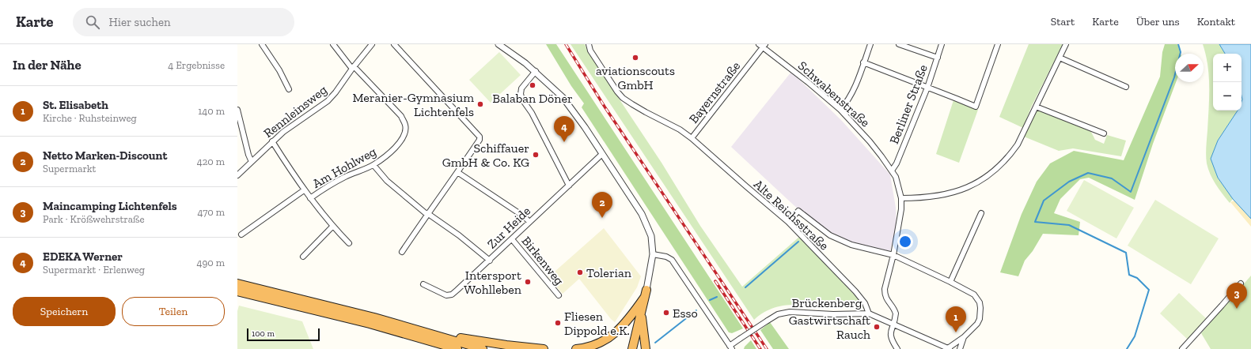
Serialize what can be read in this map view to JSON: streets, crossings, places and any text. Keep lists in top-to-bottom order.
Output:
{
  "streets": {
    "street": [
      "Bayernstraße",
      "Schwabenstraße",
      "Berliner Straße",
      "Rennleinsweg",
      "Am Hohlweg",
      "Alte Reichsstraße",
      "Zur Heide",
      "Birkenweg",
      "Brückenberg"
    ]
  },
  "crossings": [
    ["Bayernstraße", "Schwabenstraße"],
    ["Bayernstraße", "Alte Reichsstraße"],
    ["Schwabenstraße", "Berliner Straße"],
    ["Schwabenstraße", "Brückenberg"],
    ["Rennleinsweg", "Am Hohlweg"],
    ["Alte Reichsstraße", "Brückenberg"],
    ["Zur Heide", "Birkenweg"]
  ],
  "places": [
    "aviationscouts GmbH",
    "Balaban Döner",
    "Meranier-Gymnasium Lichtenfels",
    "Schiffauer GmbH & Co. KG",
    "Tolerian",
    "Intersport Wohlleben",
    "Esso",
    "Fliesen Dippold e.K.",
    "Gastwirtschaft Rauch"
  ],
  "scale_bar": "100 m",
  "north": "right",
  "page": {
    "header": "Karte",
    "search": "Hier suchen",
    "nav": [
      "Start",
      "Karte",
      "Über uns",
      "Kontakt"
    ],
    "heading": ["In der Nähe", "4 Ergebnisse"],
    "map_buttons": ["+", "−"],
    "list": [
      {
        "mark": "1",
        "name": "St. Elisabeth",
        "note": "Kirche · Ruhsteinweg",
        "value": "140 m"
      },
      {
        "mark": "2",
        "name": "Netto Marken-Discount",
        "note": "Supermarkt",
        "value": "420 m"
      },
      {
        "mark": "3",
        "name": "Maincamping Lichtenfels",
        "note": "Park · Krößwehrstraße",
        "value": "470 m"
      },
      {
        "mark": "4",
        "name": "EDEKA Werner",
        "note": "Supermarkt · Erlenweg",
        "value": "490 m"
      }
    ],
    "pins": [
      "4",
      "2",
      "3",
      "1"
    ],
    "buttons": ["Speichern", "Teilen"],
    "scale": "100 m"
  }
}
